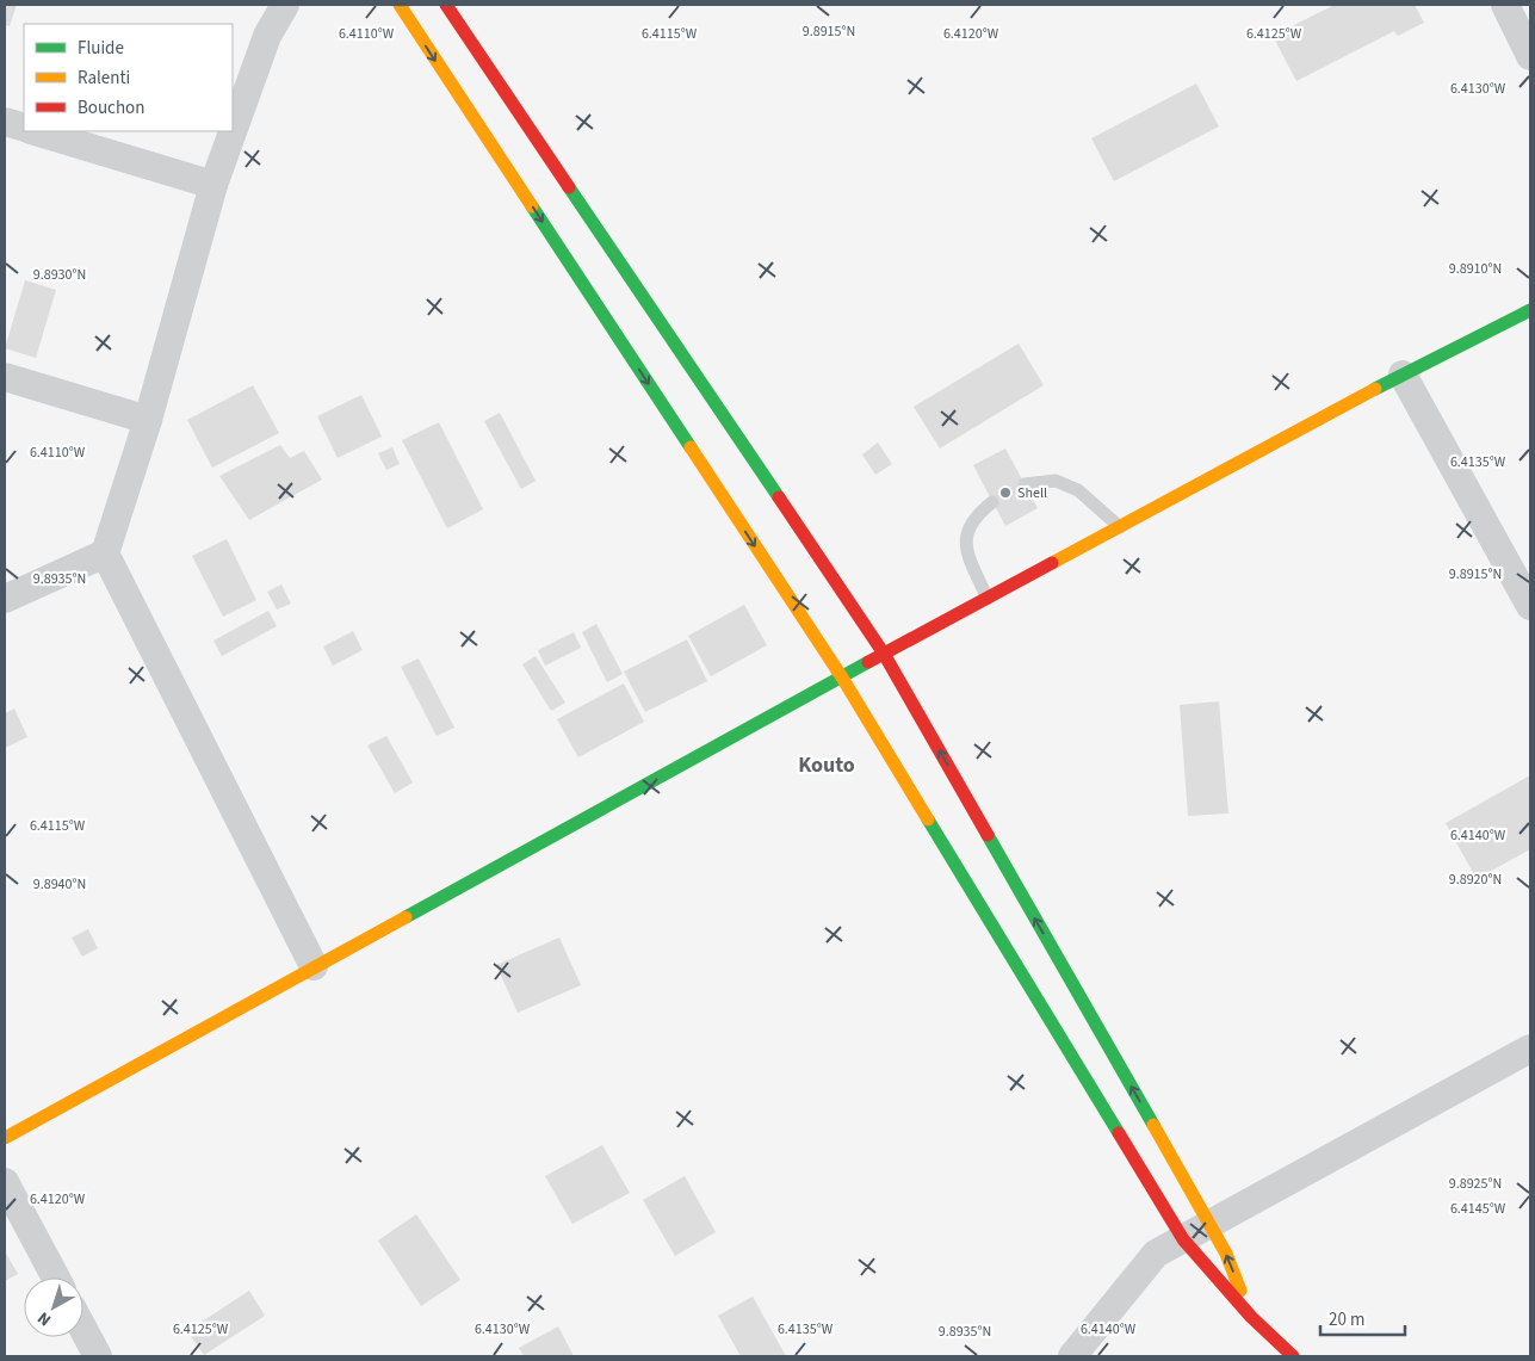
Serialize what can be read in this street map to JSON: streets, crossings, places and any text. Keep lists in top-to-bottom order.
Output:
{
  "districts": ["Kouto"],
  "places": ["Shell"],
  "legend": ["Fluide", "Ralenti", "Bouchon"],
  "scale_bar": "20 m",
  "north": "bottom left",
  "coordinates": [
    "9.8915°N",
    "6.4110°W",
    "6.4115°W",
    "6.4120°W",
    "6.4125°W",
    "6.4130°W",
    "9.8910°N",
    "9.8930°N",
    "6.4135°W",
    "9.8935°N",
    "6.4140°W",
    "9.8920°N",
    "9.8940°N",
    "9.8925°N",
    "6.4145°W"
  ]
}
